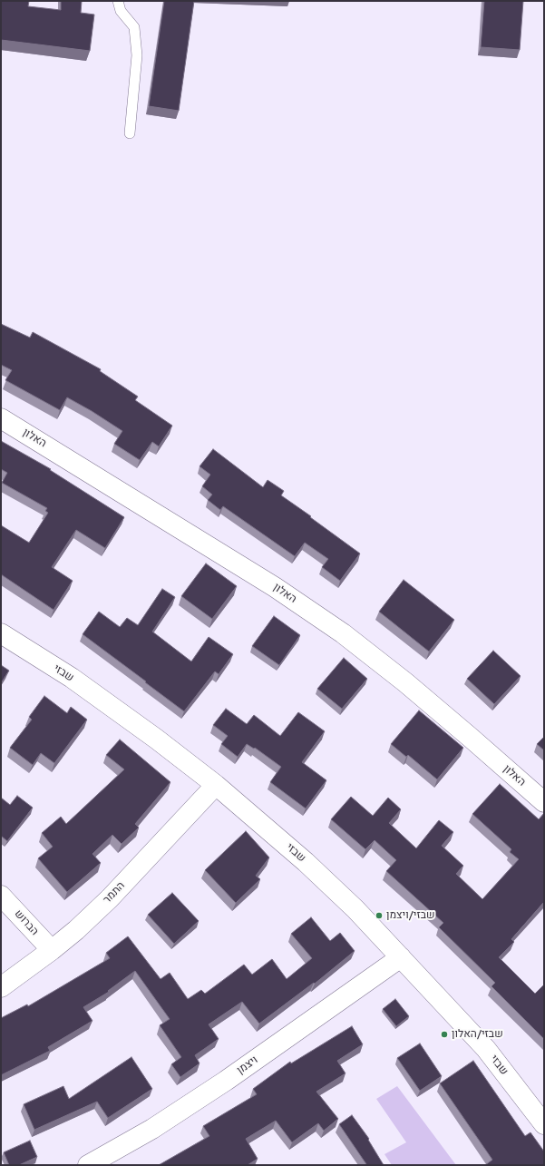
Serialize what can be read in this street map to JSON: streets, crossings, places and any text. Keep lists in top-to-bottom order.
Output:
{
  "streets": {
    "street": [
      "האלון",
      "שבזי",
      "התמר",
      "הברוש",
      "ויצמן"
    ]
  },
  "crossings": [
    ["שבזי", "התמר"],
    ["שבזי", "ויצמן"],
    ["התמר", "הברוש"]
  ],
  "places": ["שבזי/ויצמן", "שבזי/האלון"]
}
